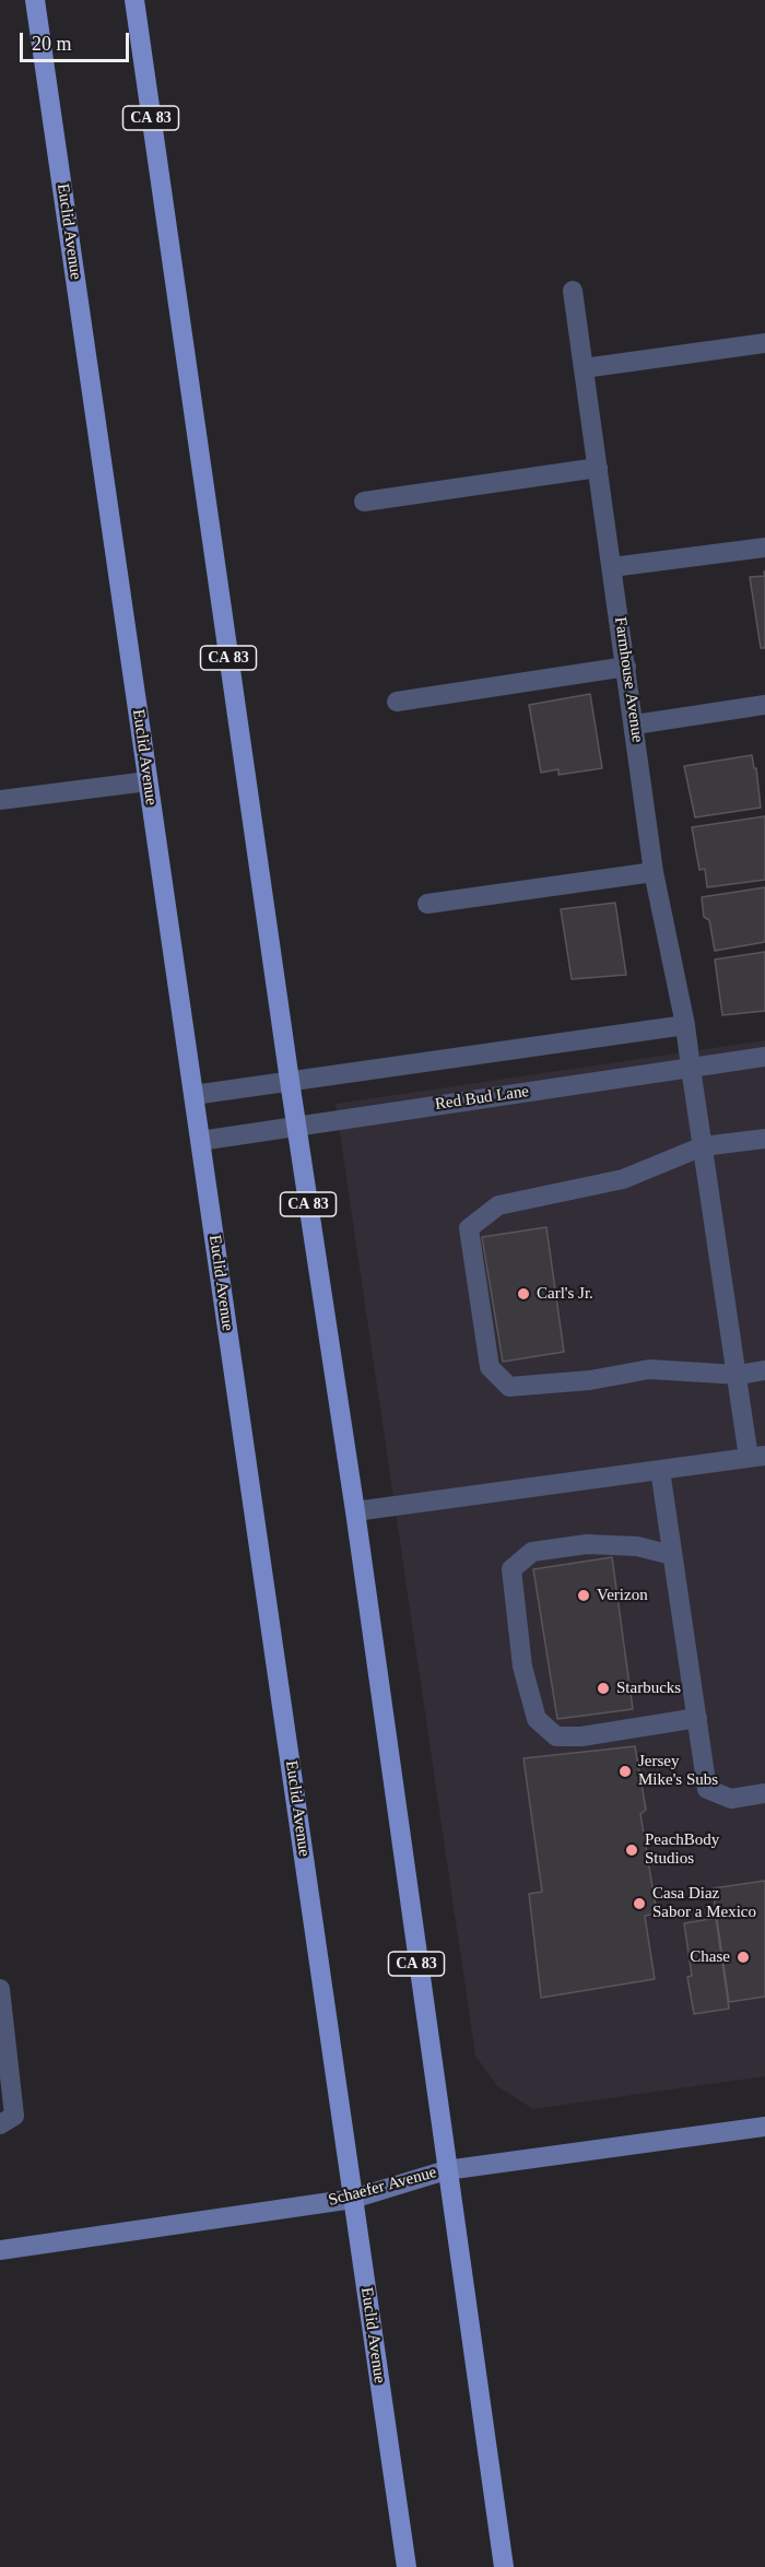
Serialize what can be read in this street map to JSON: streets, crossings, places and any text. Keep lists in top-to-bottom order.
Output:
{
  "streets": {
    "main road": ["CA 83", "Euclid Avenue"],
    "street": ["Farmhouse Avenue", "Red Bud Lane", "Schaefer Avenue"]
  },
  "crossings": [
    ["CA 83", "Red Bud Lane"],
    ["CA 83", "Schaefer Avenue"],
    ["Euclid Avenue", "Red Bud Lane"],
    ["Euclid Avenue", "Schaefer Avenue"],
    ["Farmhouse Avenue", "Red Bud Lane"]
  ],
  "places": [
    "Carl's Jr.",
    "Verizon",
    "Starbucks",
    "Jersey Mike's Subs",
    "PeachBody Studios",
    "Casa Diaz Sabor a Mexico",
    "Chase"
  ],
  "scale_bar": "20 m"
}
